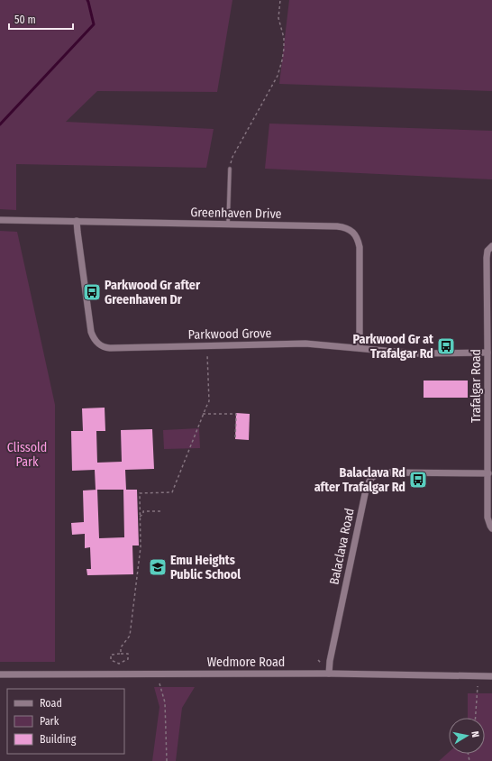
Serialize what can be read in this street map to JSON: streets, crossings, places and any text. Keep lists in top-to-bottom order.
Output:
{
  "streets": {
    "street": [
      "Greenhaven Drive",
      "Parkwood Grove",
      "Trafalgar Road",
      "Balaclava Road",
      "Wedmore Road"
    ]
  },
  "crossings": [
    ["Greenhaven Drive", "Parkwood Grove"],
    ["Parkwood Grove", "Trafalgar Road"],
    ["Trafalgar Road", "Balaclava Road"],
    ["Balaclava Road", "Wedmore Road"]
  ],
  "parks": ["Clissold Park"],
  "places": {
    "bus stop": ["Parkwood Gr after Greenhaven Dr", "Parkwood Gr at Trafalgar Rd", "Balaclava Rd after Trafalgar Rd"],
    "school or university": ["Emu Heights Public School"]
  },
  "legend": ["Road", "Park", "Building"],
  "scale_bar": "50 m",
  "north": "right"
}
